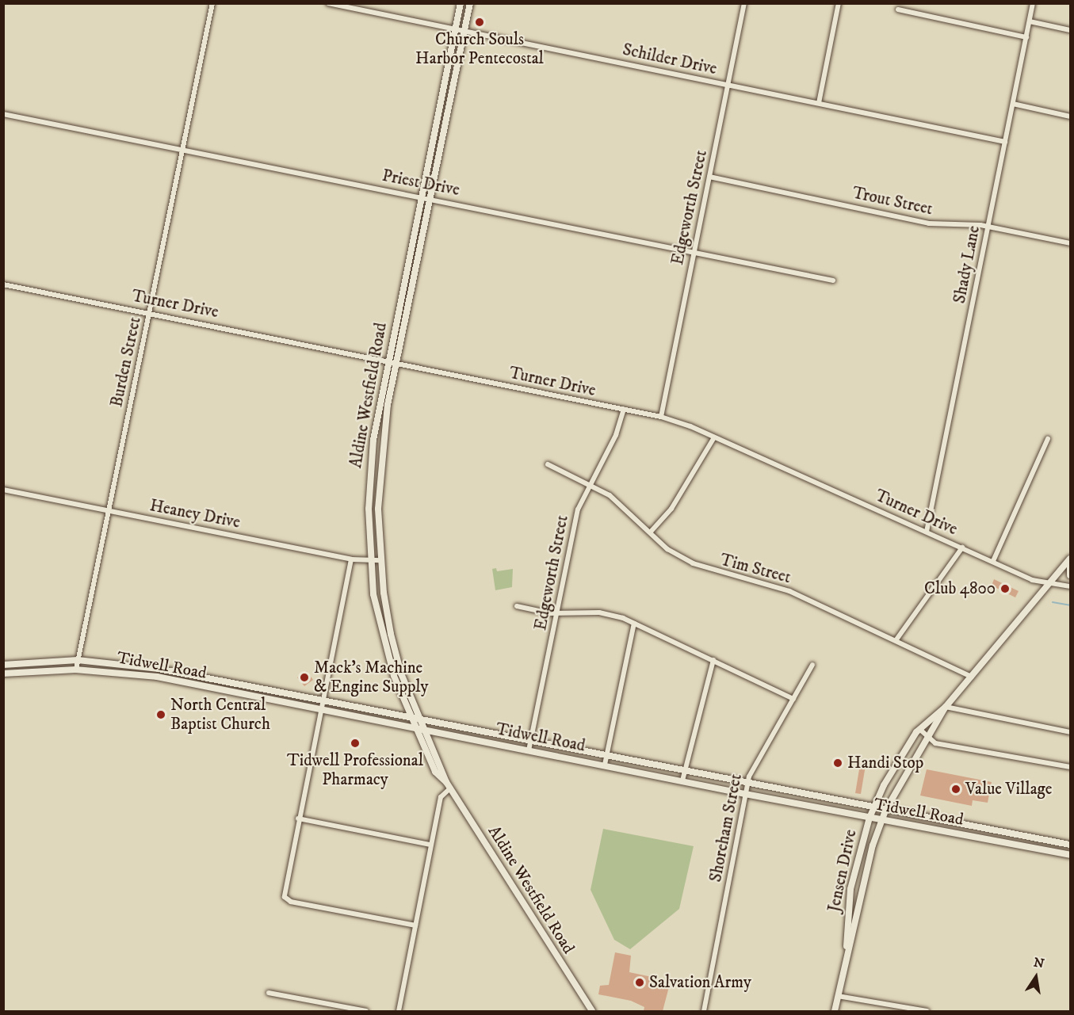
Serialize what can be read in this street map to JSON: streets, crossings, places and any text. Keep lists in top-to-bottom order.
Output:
{
  "streets": {
    "main road": ["Aldine Westfield Road", "Tidwell Road", "Jensen Drive"],
    "street": [
      "Schilder Drive",
      "Priest Drive",
      "Trout Street",
      "Edgeworth Street",
      "Shady Lane",
      "Turner Drive",
      "Burden Street",
      "Heaney Drive",
      "Tim Street",
      "Shoreham Street"
    ]
  },
  "crossings": [
    ["Schilder Drive", "Edgeworth Street"],
    ["Schilder Drive", "Shady Lane"],
    ["Schilder Drive", "Aldine Westfield Road"],
    ["Priest Drive", "Edgeworth Street"],
    ["Priest Drive", "Burden Street"],
    ["Priest Drive", "Aldine Westfield Road"],
    ["Trout Street", "Edgeworth Street"],
    ["Trout Street", "Shady Lane"],
    ["Edgeworth Street", "Turner Drive"],
    ["Edgeworth Street", "Tim Street"],
    ["Edgeworth Street", "Tidwell Road"],
    ["Shady Lane", "Turner Drive"],
    ["Turner Drive", "Burden Street"],
    ["Turner Drive", "Aldine Westfield Road"],
    ["Turner Drive", "Jensen Drive"],
    ["Burden Street", "Heaney Drive"],
    ["Burden Street", "Tidwell Road"],
    ["Aldine Westfield Road", "Heaney Drive"],
    ["Aldine Westfield Road", "Tidwell Road"],
    ["Tim Street", "Jensen Drive"],
    ["Tidwell Road", "Shoreham Street"],
    ["Tidwell Road", "Jensen Drive"]
  ],
  "places": [
    "Church Souls Harbor Pentecostal",
    "Club 4800",
    "Mack's Machine & Engine Supply",
    "North Central Baptist Church",
    "Tidwell Professional Pharmacy",
    "Handi Stop",
    "Value Village",
    "Salvation Army"
  ],
  "north": "top"
}
